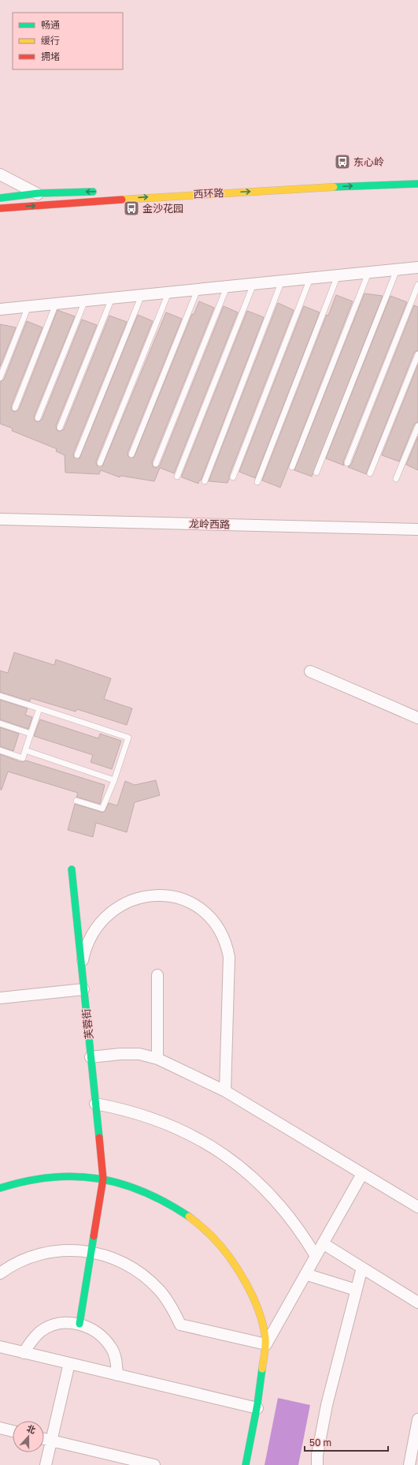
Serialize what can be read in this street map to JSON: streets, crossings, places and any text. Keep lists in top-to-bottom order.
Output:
{
  "streets": {
    "street": ["西环路", "龙岭西路", "芙蓉街"]
  },
  "one_way": ["西环路"],
  "places": {
    "bus stop": ["东心岭", "金沙花园"]
  },
  "legend": ["畅通", "缓行", "拥堵"],
  "scale_bar": "50 m",
  "north": "top"
}
